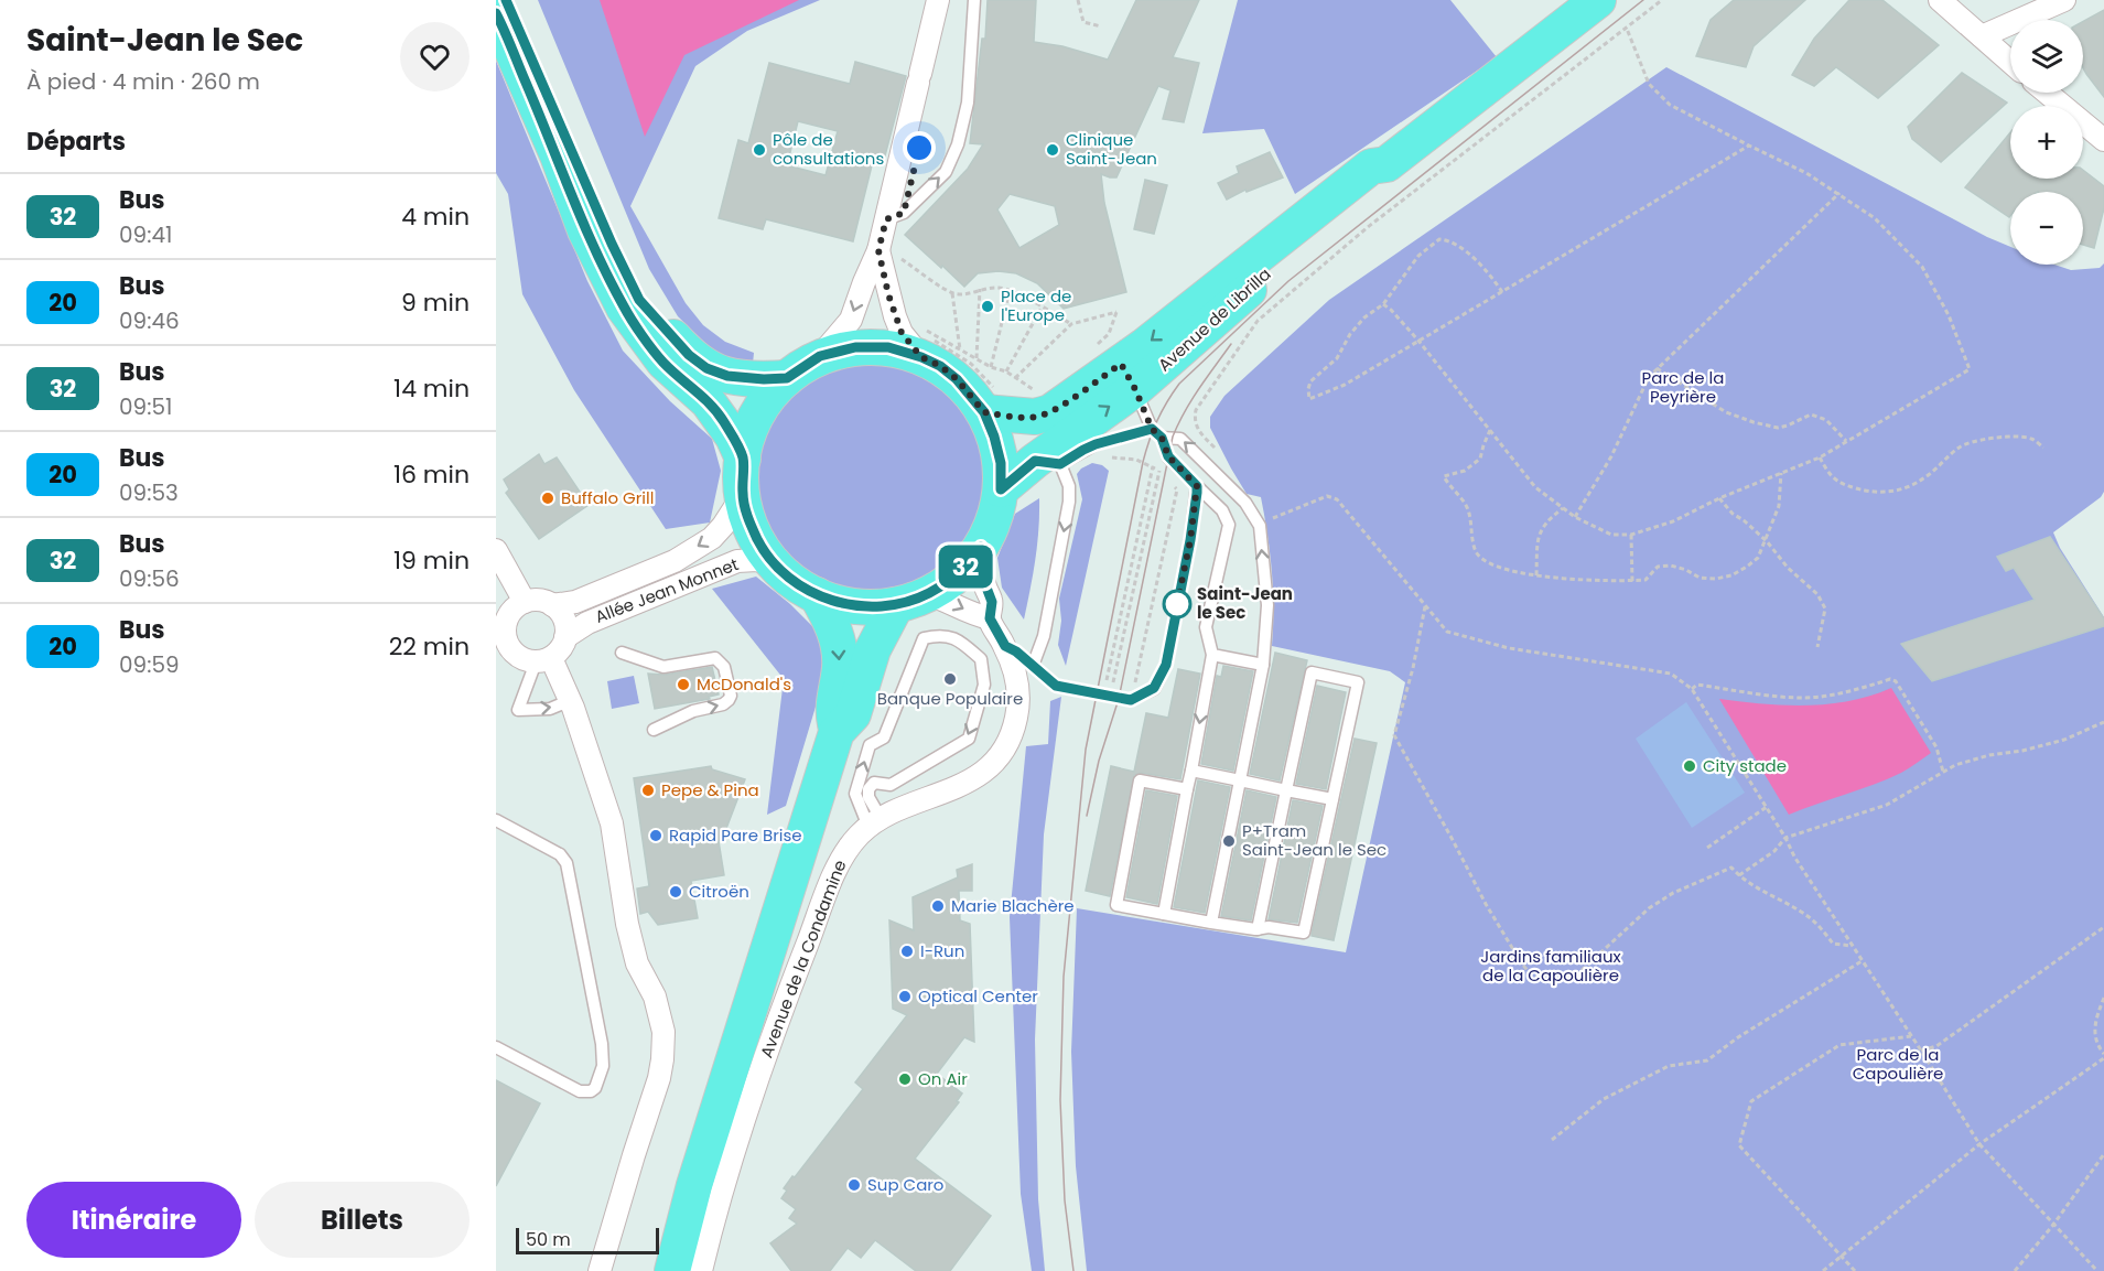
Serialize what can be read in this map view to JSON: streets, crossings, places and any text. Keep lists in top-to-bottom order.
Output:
{
  "streets": {
    "main road": ["Avenue de Librilla"],
    "street": ["Allée Jean Monnet", "Avenue de la Condamine"]
  },
  "parks": ["Parc de la Peyrière", "Jardins familiaux de la Capoulière", "Parc de la Capoulière"],
  "places": [
    "Pôle de consultations",
    "Clinique Saint-Jean",
    "Place de l'Europe",
    "Buffalo Grill",
    "Saint-Jean le Sec",
    "Banque Populaire",
    "McDonald's",
    "City stade",
    "Pepe & Pina",
    "Rapid Pare Brise",
    "P+Tram Saint-Jean le Sec",
    "Citroën",
    "Marie Blachère",
    "I-Run",
    "Optical Center",
    "On Air",
    "Sup Caro"
  ],
  "lines": ["bus line 32"],
  "scale_bar": "50 m",
  "page": {
    "heading": [
      ["Saint-Jean le Sec", "À pied · 4 min · 260 m"],
      "Départs"
    ],
    "on_map": "32",
    "map_buttons": ["+", "−"],
    "list": [
      {
        "mark": "32",
        "name": "Bus",
        "note": "09:41",
        "value": "4 min"
      },
      {
        "mark": "20",
        "name": "Bus",
        "note": "09:46",
        "value": "9 min"
      },
      {
        "mark": "32",
        "name": "Bus",
        "note": "09:51",
        "value": "14 min"
      },
      {
        "mark": "20",
        "name": "Bus",
        "note": "09:53",
        "value": "16 min"
      },
      {
        "mark": "32",
        "name": "Bus",
        "note": "09:56",
        "value": "19 min"
      },
      {
        "mark": "20",
        "name": "Bus",
        "note": "09:59",
        "value": "22 min"
      }
    ],
    "buttons": ["Itinéraire", "Billets"],
    "scale": "50 m"
  }
}
